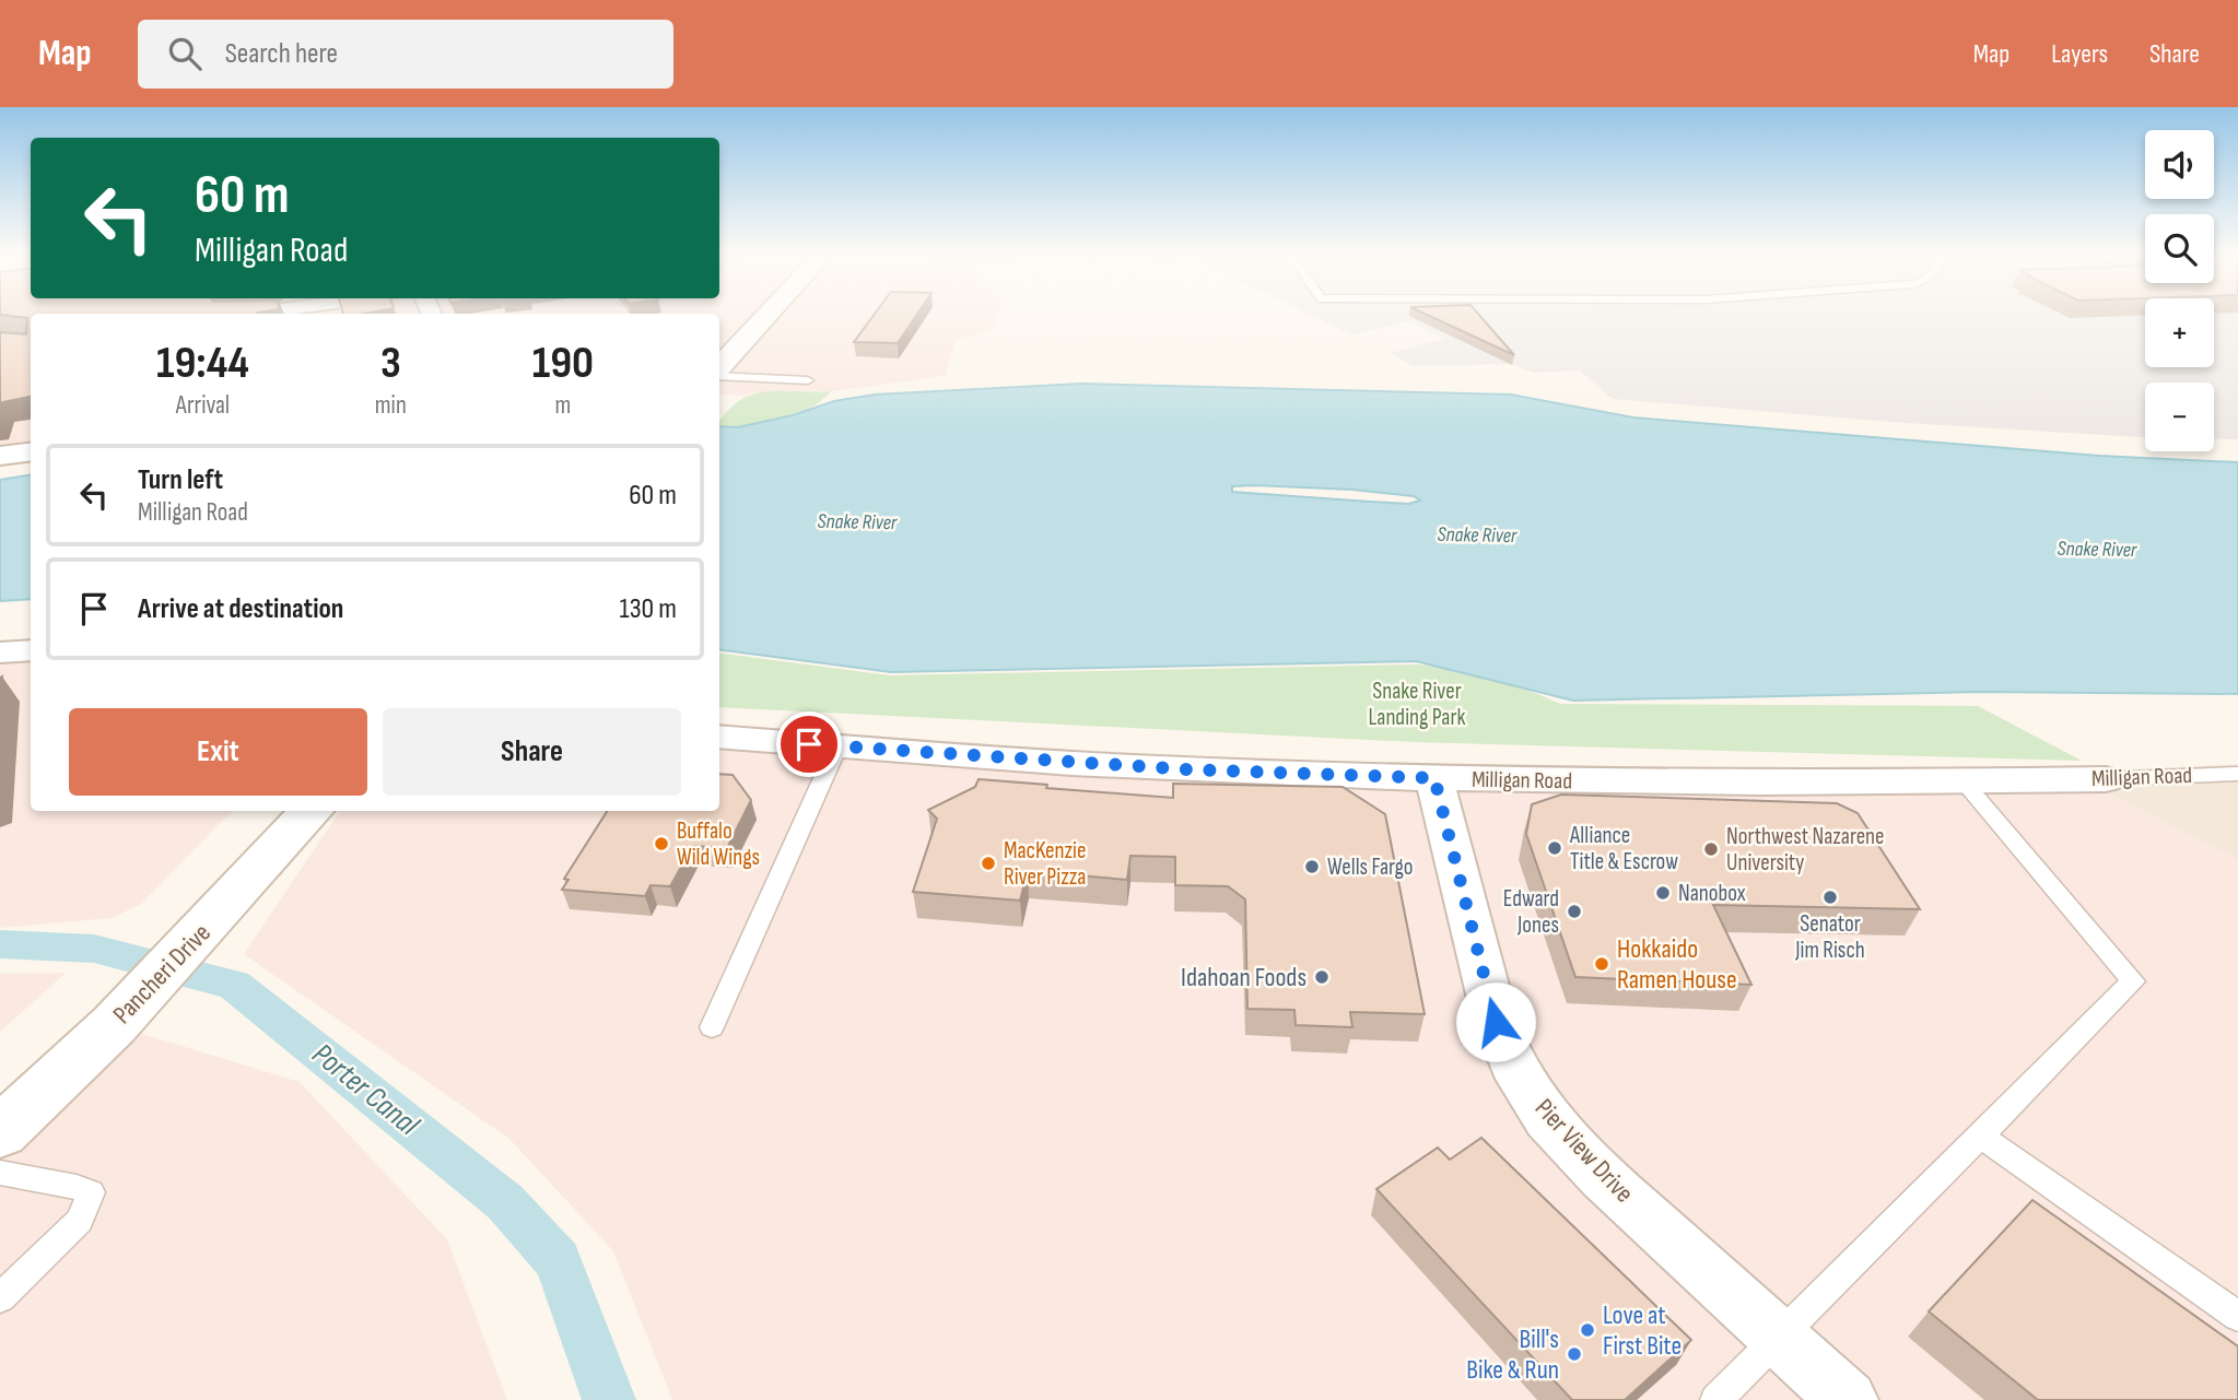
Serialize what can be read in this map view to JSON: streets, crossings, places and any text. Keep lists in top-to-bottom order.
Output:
{
  "streets": {
    "main road": ["Pancheri Drive"],
    "street": ["Milligan Road", "Pier View Drive"]
  },
  "crossings": [
    ["Milligan Road", "Pier View Drive"]
  ],
  "water": ["Snake River", "Porter Canal"],
  "parks": ["Snake River Landing Park"],
  "places": [
    "Buffalo Wild Wings",
    "Alliance Title & Escrow",
    "Northwest Nazarene University",
    "MacKenzie River Pizza",
    "Wells Fargo",
    "Nanobox",
    "Senator Jim Risch",
    "Edward Jones",
    "Hokkaido Ramen House",
    "Idahoan Foods",
    "Love at First Bite",
    "Bill's Bike & Run"
  ],
  "page": {
    "header": "Map",
    "search": "Search here",
    "nav": ["Map", "Layers", "Share"],
    "map_buttons": ["+", "−"],
    "turn": ["60 m", "Milligan Road"],
    "eta": [
      "19:44",
      "Arrival",
      "3",
      "min",
      "190",
      "m"
    ],
    "list": [
      {
        "name": "Turn left",
        "note": "Milligan Road",
        "value": "60 m"
      },
      {
        "name": "Arrive at destination",
        "value": "130 m"
      }
    ],
    "buttons": ["Exit", "Share"]
  }
}
